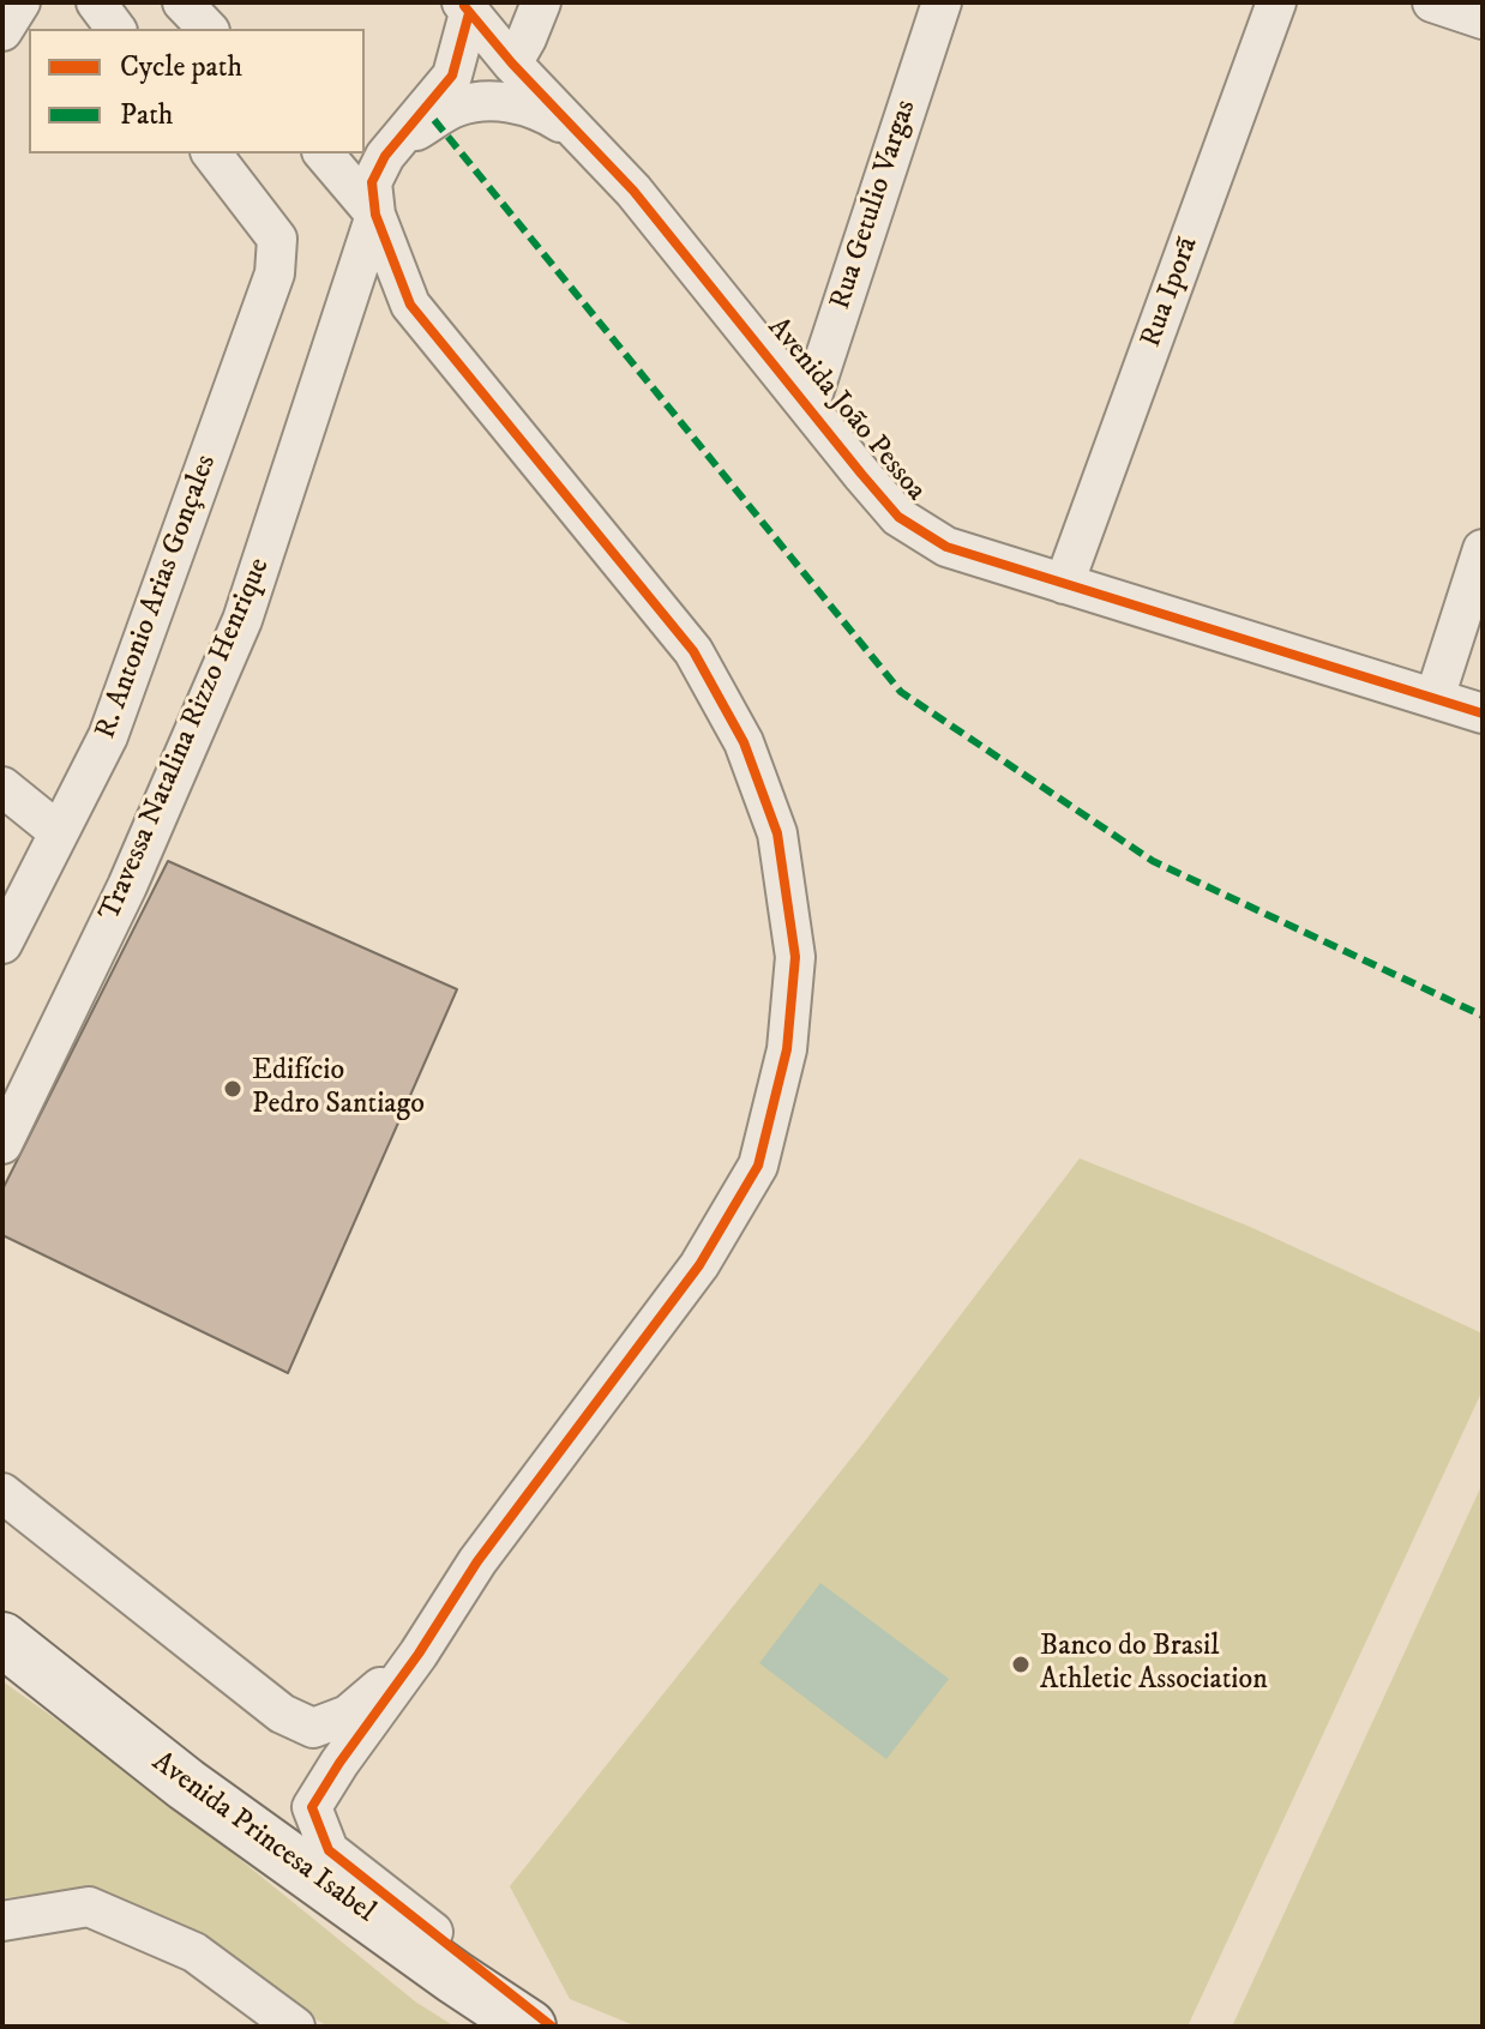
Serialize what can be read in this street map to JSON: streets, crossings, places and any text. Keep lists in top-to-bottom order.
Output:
{
  "streets": {
    "main road": ["Avenida Princesa Isabel"],
    "street": [
      "Rua Getulio Vargas",
      "Rua Iporã",
      "Avenida João Pessoa",
      "R. Antonio Arias Gonçales",
      "Travessa Natalina Rizzo Henrique"
    ]
  },
  "crossings": [
    ["Rua Getulio Vargas", "Avenida João Pessoa"],
    ["Rua Iporã", "Avenida João Pessoa"]
  ],
  "places": ["Edifício Pedro Santiago", "Banco do Brasil Athletic Association"],
  "legend": ["Cycle path", "Path"]
}
